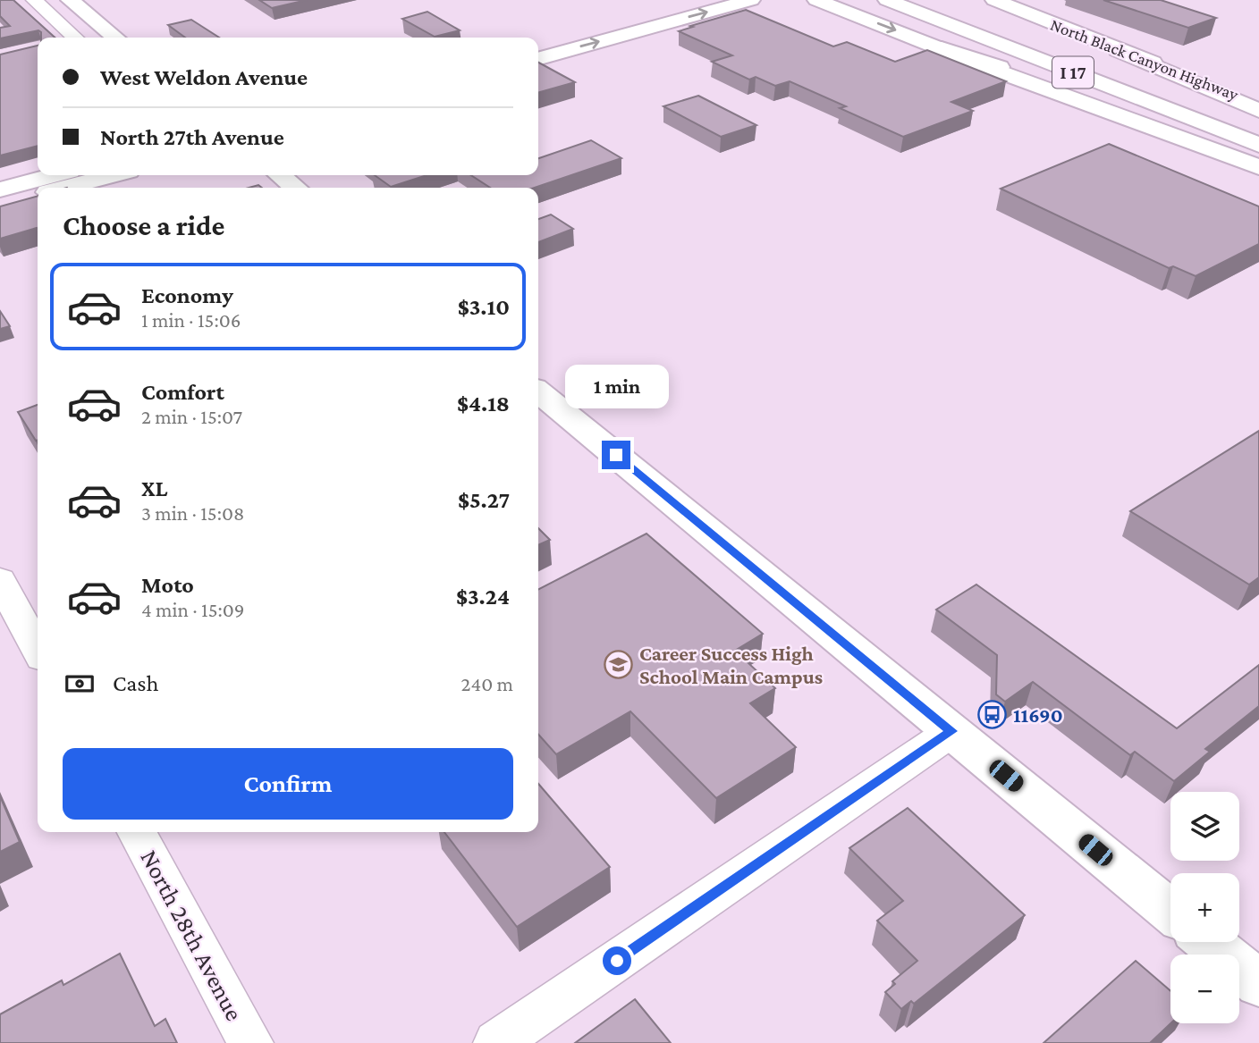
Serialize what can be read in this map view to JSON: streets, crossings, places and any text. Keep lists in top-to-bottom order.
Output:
{
  "streets": {
    "main road": ["North Black Canyon Highway", "I 17"],
    "street": ["North 28th Avenue"]
  },
  "places": {
    "school or university": ["Career Success High School Main Campus"],
    "bus stop": ["11690"]
  },
  "page": {
    "banner": ["West Weldon Avenue", "North 27th Avenue"],
    "heading": "Choose a ride",
    "list": [
      {
        "name": "Economy",
        "note": "1 min · 15:06",
        "value": "$3.10"
      },
      {
        "name": "Comfort",
        "note": "2 min · 15:07",
        "value": "$4.18"
      },
      {
        "name": "XL",
        "note": "3 min · 15:08",
        "value": "$5.27"
      },
      {
        "name": "Moto",
        "note": "4 min · 15:09",
        "value": "$3.24"
      }
    ],
    "bubble": "1 min",
    "pay": ["Cash", "240 m"],
    "buttons": "Confirm",
    "map_buttons": ["+", "−"]
  }
}
